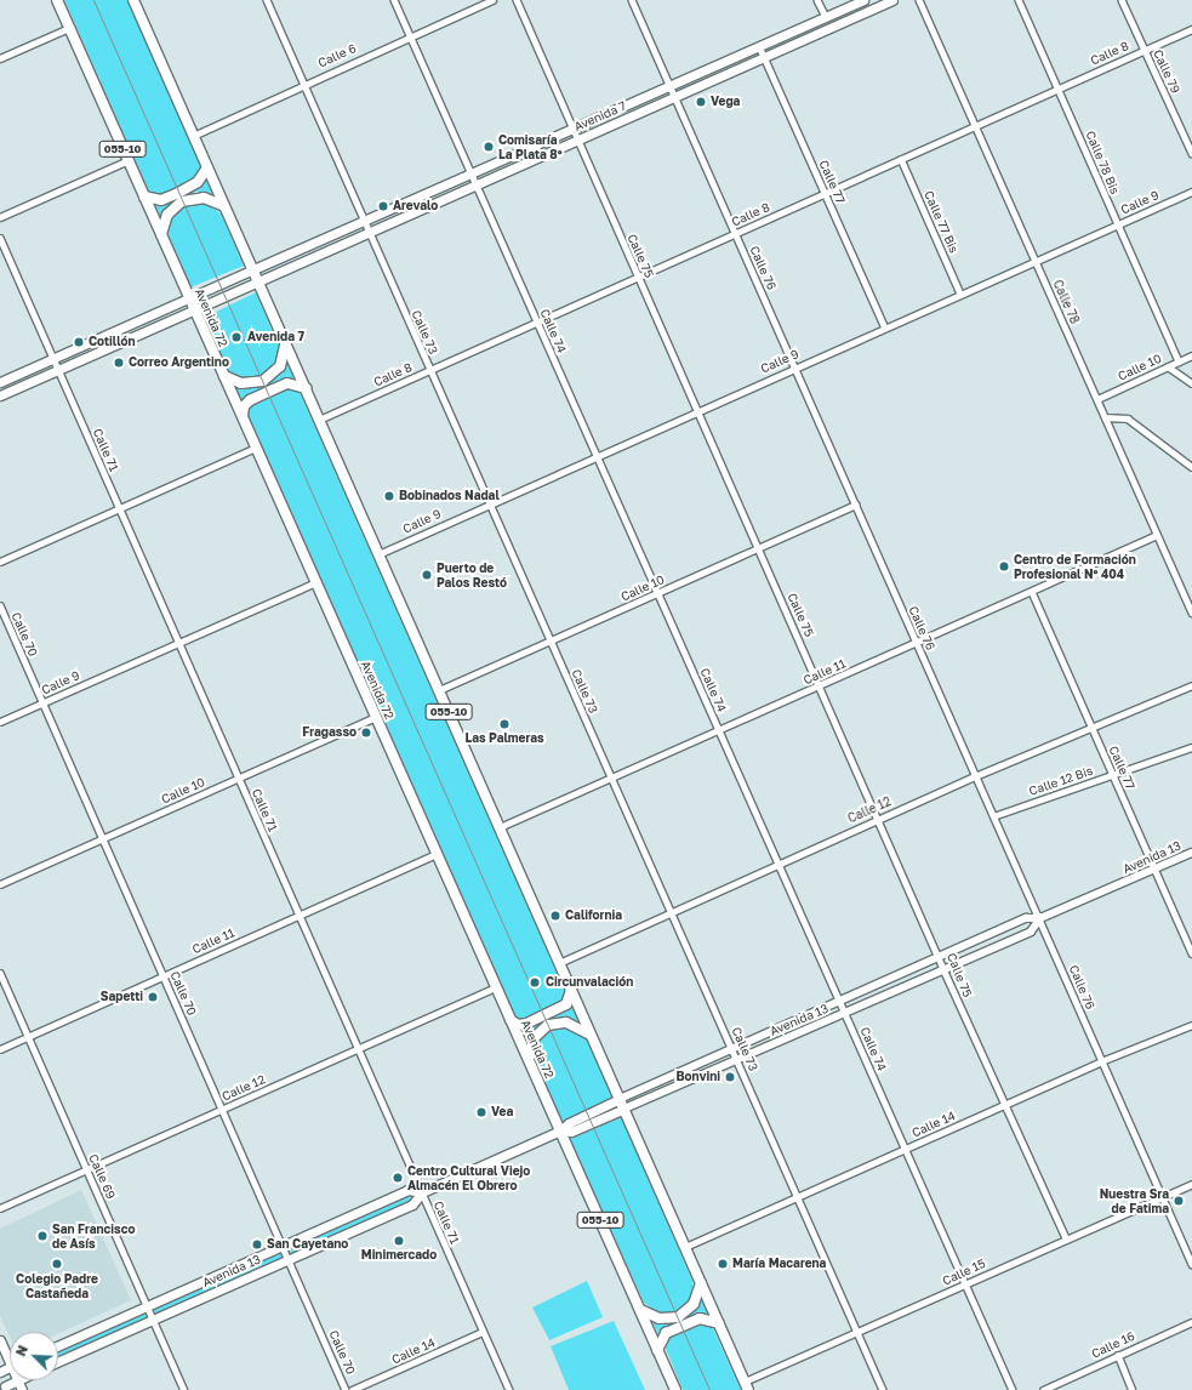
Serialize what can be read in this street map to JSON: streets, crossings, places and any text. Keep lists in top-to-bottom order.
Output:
{
  "streets": {
    "highway": ["055-10", "Avenida 72"],
    "main road": ["Avenida 7", "Avenida 13"],
    "street": [
      "Calle 8",
      "Calle 6",
      "Calle 79",
      "Calle 78 Bis",
      "Calle 77",
      "Calle 9",
      "Calle 77 Bis",
      "Calle 75",
      "Calle 76",
      "Calle 78",
      "Calle 74",
      "Calle 73",
      "Calle 10",
      "Calle 71",
      "Calle 70",
      "Calle 11",
      "Calle 12 Bis",
      "Calle 12",
      "Calle 14",
      "Calle 69",
      "Calle 15",
      "Calle 16"
    ]
  },
  "crossings": [
    ["Calle 8", "Calle 79"],
    ["Calle 8", "055-10"],
    ["Calle 8", "Calle 78 Bis"],
    ["Calle 8", "Calle 77"],
    ["Calle 8", "Calle 77 Bis"],
    ["Calle 8", "Calle 75"],
    ["Calle 8", "Calle 76"],
    ["Calle 8", "Calle 78"],
    ["Calle 8", "Calle 74"],
    ["Calle 8", "Calle 73"],
    ["Calle 6", "055-10"],
    ["Calle 6", "Calle 74"],
    ["Calle 6", "Calle 73"],
    ["Avenida 7", "055-10"],
    ["Avenida 7", "Calle 77"],
    ["Avenida 7", "Calle 75"],
    ["Avenida 7", "Calle 76"],
    ["Avenida 7", "Avenida 72"],
    ["Avenida 7", "Calle 74"],
    ["Avenida 7", "Calle 73"],
    ["Avenida 7", "Calle 71"],
    ["055-10", "Calle 9"],
    ["055-10", "Calle 10"],
    ["055-10", "Calle 11"],
    ["055-10", "Calle 12"],
    ["055-10", "Avenida 13"],
    ["055-10", "Calle 14"],
    ["055-10", "Calle 15"],
    ["Calle 78 Bis", "Calle 9"],
    ["Calle 78 Bis", "Calle 10"],
    ["Calle 77", "Calle 9"],
    ["Calle 77", "Calle 11"],
    ["Calle 77", "Calle 12 Bis"],
    ["Calle 77", "Calle 12"],
    ["Calle 77", "Avenida 13"],
    ["Calle 9", "Calle 77 Bis"],
    ["Calle 9", "Calle 75"],
    ["Calle 9", "Calle 76"],
    ["Calle 9", "Calle 78"],
    ["Calle 9", "Avenida 72"],
    ["Calle 9", "Calle 74"],
    ["Calle 9", "Calle 73"],
    ["Calle 9", "Calle 71"],
    ["Calle 9", "Calle 70"],
    ["Calle 75", "Calle 10"],
    ["Calle 75", "Calle 11"],
    ["Calle 75", "Calle 12"],
    ["Calle 75", "Avenida 13"],
    ["Calle 75", "Calle 14"],
    ["Calle 75", "Calle 15"],
    ["Calle 76", "Calle 10"],
    ["Calle 76", "Calle 11"],
    ["Calle 76", "Calle 12 Bis"],
    ["Calle 76", "Calle 12"],
    ["Calle 76", "Avenida 13"],
    ["Calle 76", "Calle 14"],
    ["Calle 76", "Calle 15"],
    ["Calle 78", "Calle 10"],
    ["Calle 78", "Calle 11"],
    ["Avenida 72", "Calle 10"],
    ["Avenida 72", "Calle 11"],
    ["Avenida 72", "Calle 12"],
    ["Avenida 72", "Avenida 13"],
    ["Calle 74", "Calle 10"],
    ["Calle 74", "Calle 11"],
    ["Calle 74", "Calle 12"],
    ["Calle 74", "Avenida 13"],
    ["Calle 74", "Calle 14"],
    ["Calle 74", "Calle 15"],
    ["Calle 73", "Calle 10"],
    ["Calle 73", "Calle 11"],
    ["Calle 73", "Calle 12"],
    ["Calle 73", "Avenida 13"],
    ["Calle 73", "Calle 14"],
    ["Calle 73", "Calle 15"],
    ["Calle 10", "Calle 71"],
    ["Calle 10", "Calle 70"],
    ["Calle 71", "Calle 11"],
    ["Calle 71", "Calle 12"],
    ["Calle 71", "Avenida 13"],
    ["Calle 71", "Calle 14"],
    ["Calle 70", "Calle 11"],
    ["Calle 70", "Calle 12"],
    ["Calle 70", "Avenida 13"],
    ["Calle 11", "Calle 69"],
    ["Calle 12", "Calle 69"],
    ["Avenida 13", "Calle 69"]
  ],
  "places": [
    "Vega",
    "Comisaría La Plata 8°",
    "Arevalo",
    "Avenida 7",
    "Cotillón",
    "Correo Argentino",
    "Bobinados Nadal",
    "Centro de Formación Profesional N° 404",
    "Puerto de Palos Restó",
    "Las Palmeras",
    "Fragasso",
    "California",
    "Circunvalación",
    "Sapetti",
    "Bonvini",
    "Vea",
    "Centro Cultural Viejo Almacén El Obrero",
    "Nuestra Sra de Fatima",
    "San Francisco de Asís",
    "Minimercado",
    "San Cayetano",
    "Colegio Padre Castañeda",
    "María Macarena"
  ],
  "north": "top left"
}
